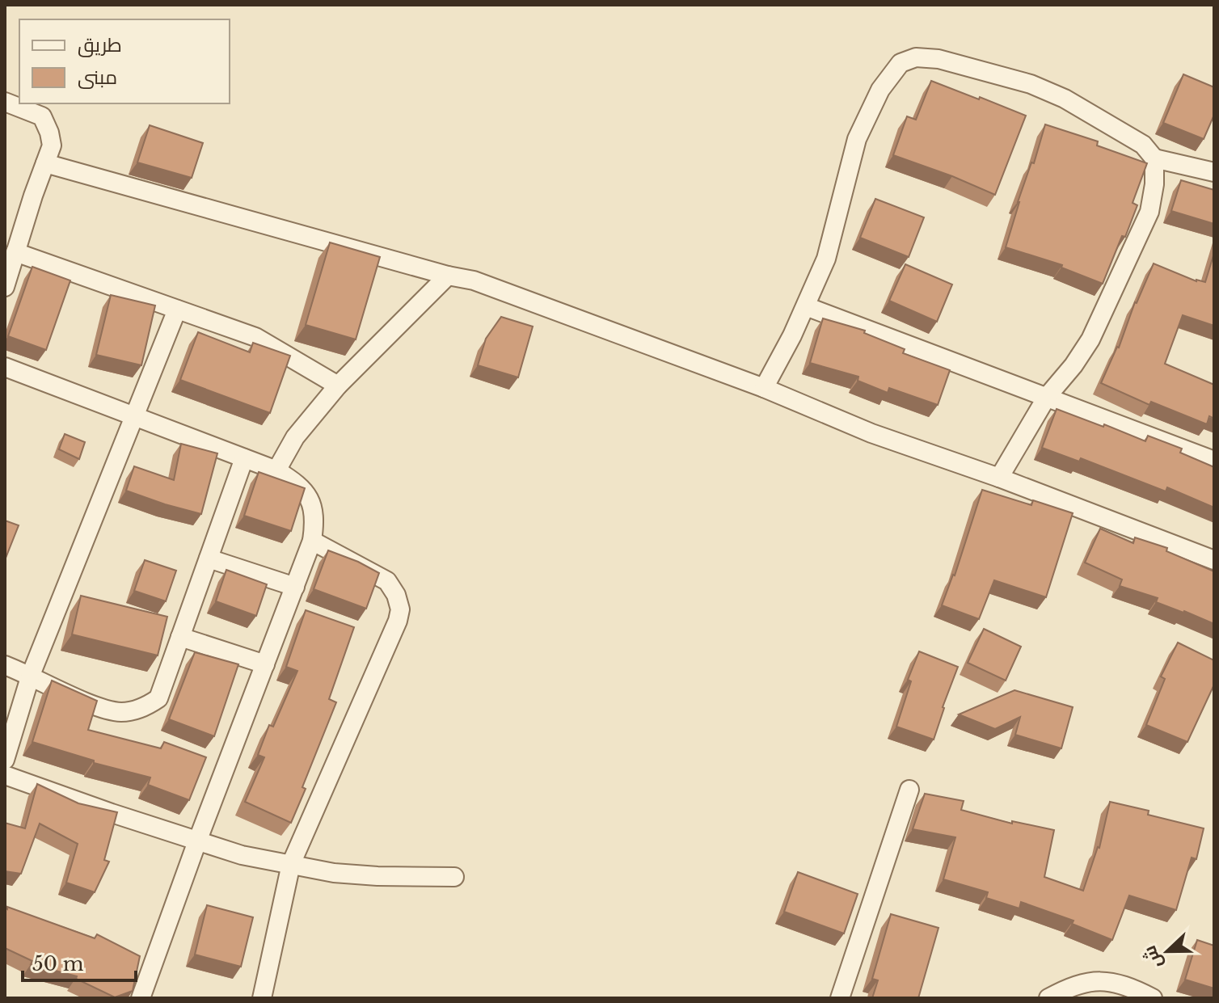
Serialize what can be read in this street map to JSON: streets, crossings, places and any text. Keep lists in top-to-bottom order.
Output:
{
  "legend": ["طريق", "مبنى"],
  "scale_bar": "50 m",
  "north": "left"
}
